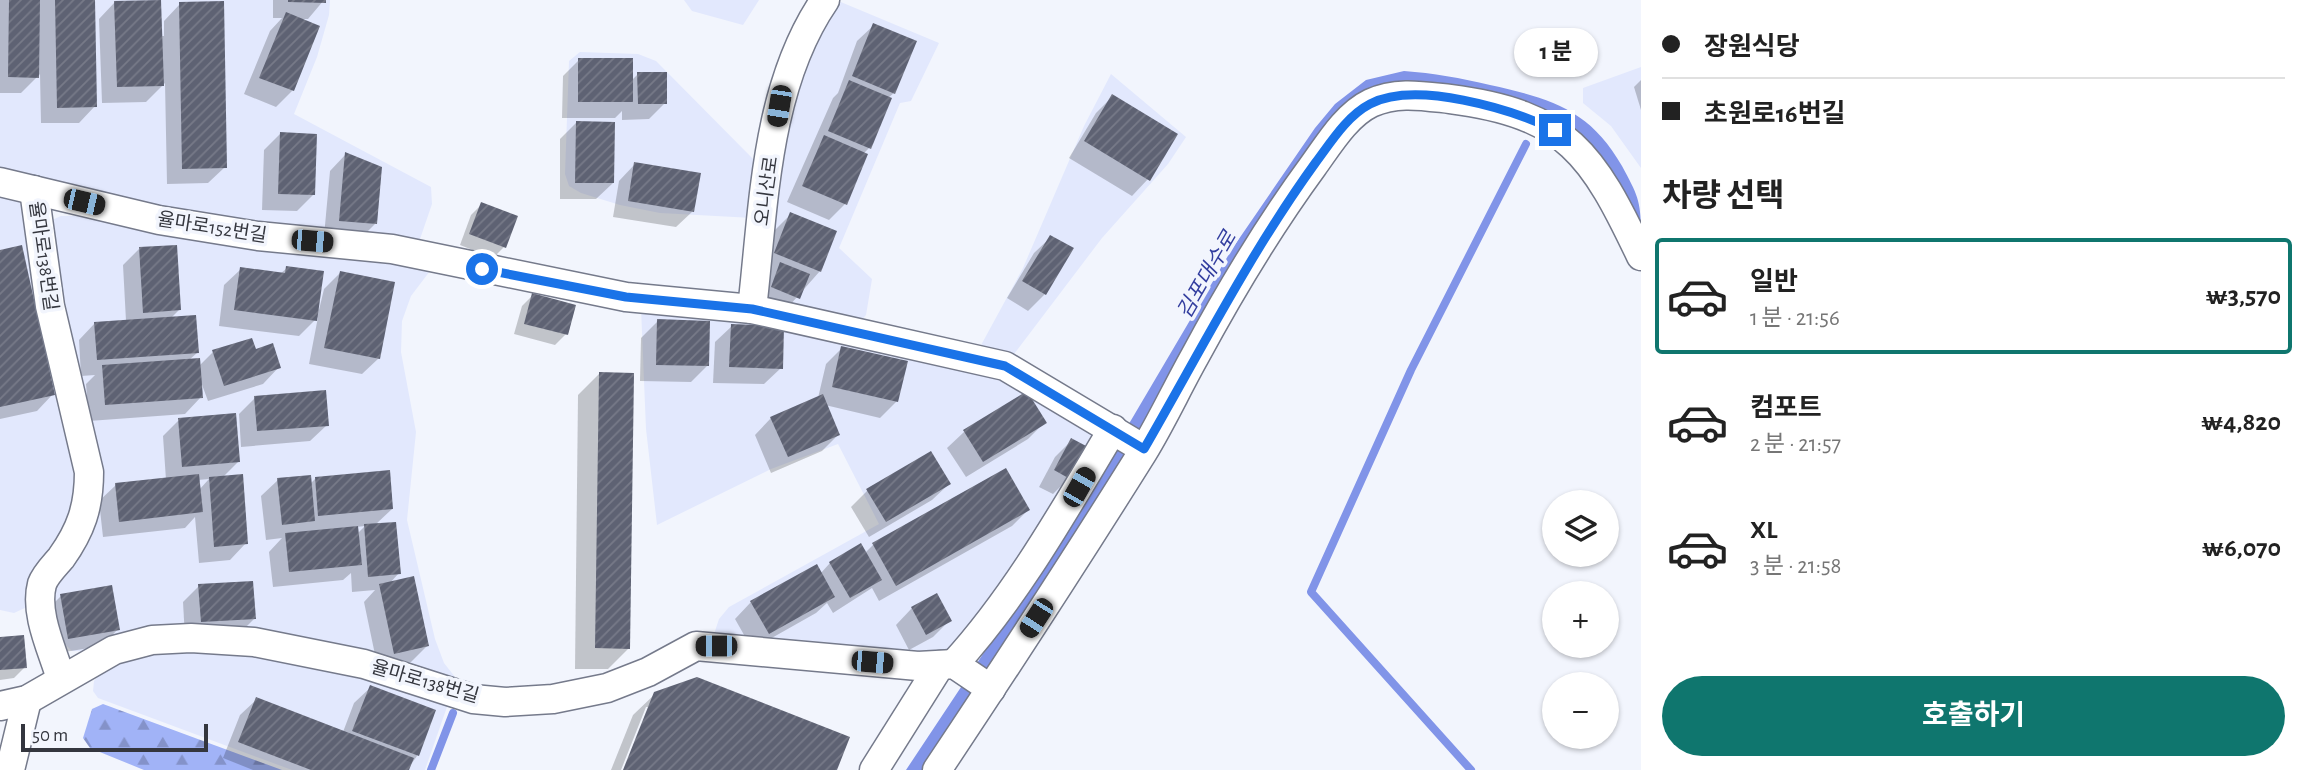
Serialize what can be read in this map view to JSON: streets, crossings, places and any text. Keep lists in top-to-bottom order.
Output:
{
  "streets": {
    "lane": ["오니산로", "율마로152번길", "율마로138번길"]
  },
  "crossings": [
    ["오니산로", "율마로152번길"],
    ["율마로152번길", "율마로138번길"]
  ],
  "water": ["김포대수로"],
  "scale_bar": "50 m",
  "page": {
    "banner": ["장원식당", "초원로16번길"],
    "bubble": "1 분",
    "heading": "차량 선택",
    "list": [
      {
        "name": "일반",
        "note": "1 분 · 21:56",
        "value": "₩3,570"
      },
      {
        "name": "컴포트",
        "note": "2 분 · 21:57",
        "value": "₩4,820"
      },
      {
        "name": "XL",
        "note": "3 분 · 21:58",
        "value": "₩6,070"
      }
    ],
    "map_buttons": ["+", "−"],
    "buttons": "호출하기",
    "scale": "50 m"
  }
}
